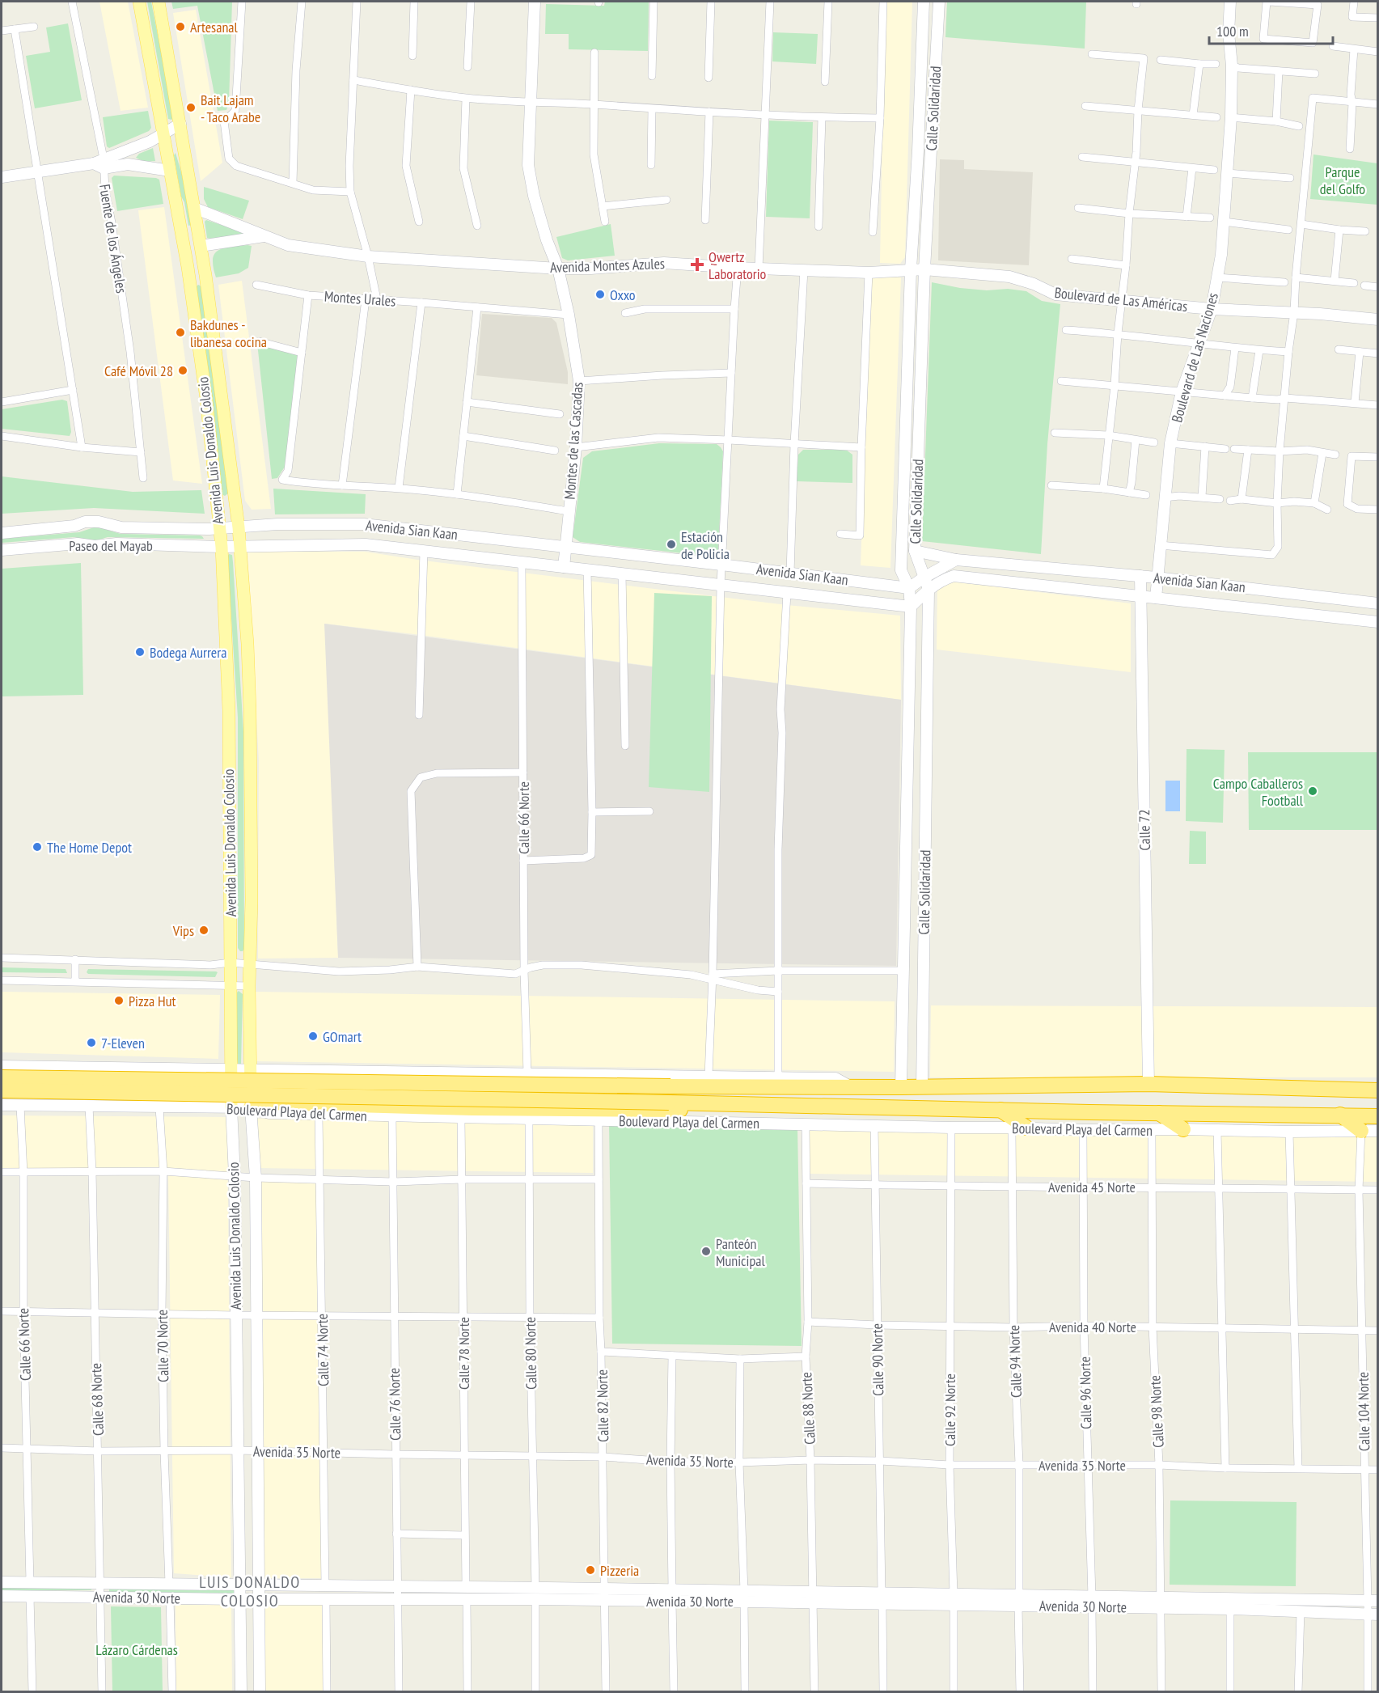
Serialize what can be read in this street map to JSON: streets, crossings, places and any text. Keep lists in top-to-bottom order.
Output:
{
  "streets": {
    "main road": [
      "Calle Solidaridad",
      "Avenida Montes Azules",
      "Boulevard de Las Américas",
      "Boulevard de Las Naciones",
      "Montes de las Cascadas",
      "Avenida Luis Donaldo Colosio",
      "Avenida Sian Kaan",
      "Paseo del Mayab",
      "Calle 72",
      "Boulevard Playa del Carmen",
      "Avenida 30 Norte"
    ],
    "street": [
      "Fuente de los Ángeles",
      "Montes Urales",
      "Calle 66 Norte",
      "Avenida 45 Norte",
      "Avenida 40 Norte",
      "Calle 70 Norte",
      "Calle 74 Norte",
      "Calle 78 Norte",
      "Calle 80 Norte",
      "Calle 90 Norte",
      "Calle 94 Norte",
      "Calle 96 Norte",
      "Calle 68 Norte",
      "Calle 76 Norte",
      "Calle 82 Norte",
      "Calle 88 Norte",
      "Calle 92 Norte",
      "Calle 98 Norte",
      "Calle 104 Norte",
      "Avenida 35 Norte"
    ]
  },
  "crossings": [
    ["Calle Solidaridad", "Avenida Montes Azules"],
    ["Calle Solidaridad", "Boulevard de Las Américas"],
    ["Calle Solidaridad", "Avenida Sian Kaan"],
    ["Avenida Montes Azules", "Boulevard de Las Américas"],
    ["Avenida Montes Azules", "Montes de las Cascadas"],
    ["Avenida Montes Azules", "Avenida Luis Donaldo Colosio"],
    ["Montes Urales", "Montes de las Cascadas"],
    ["Boulevard de Las Américas", "Boulevard de Las Naciones"],
    ["Boulevard de Las Naciones", "Avenida Sian Kaan"],
    ["Montes de las Cascadas", "Avenida Sian Kaan"],
    ["Avenida Luis Donaldo Colosio", "Avenida Sian Kaan"],
    ["Avenida Luis Donaldo Colosio", "Paseo del Mayab"],
    ["Avenida Luis Donaldo Colosio", "Boulevard Playa del Carmen"],
    ["Avenida Luis Donaldo Colosio", "Avenida 35 Norte"],
    ["Avenida Luis Donaldo Colosio", "Avenida 30 Norte"],
    ["Avenida Sian Kaan", "Paseo del Mayab"],
    ["Avenida Sian Kaan", "Calle 66 Norte"],
    ["Avenida Sian Kaan", "Calle 72"],
    ["Calle 66 Norte", "Boulevard Playa del Carmen"],
    ["Calle 66 Norte", "Avenida 35 Norte"],
    ["Calle 66 Norte", "Avenida 30 Norte"],
    ["Boulevard Playa del Carmen", "Calle 70 Norte"],
    ["Boulevard Playa del Carmen", "Calle 74 Norte"],
    ["Boulevard Playa del Carmen", "Calle 78 Norte"],
    ["Boulevard Playa del Carmen", "Calle 80 Norte"],
    ["Boulevard Playa del Carmen", "Calle 90 Norte"],
    ["Boulevard Playa del Carmen", "Calle 94 Norte"],
    ["Boulevard Playa del Carmen", "Calle 96 Norte"],
    ["Boulevard Playa del Carmen", "Calle 68 Norte"],
    ["Boulevard Playa del Carmen", "Calle 76 Norte"],
    ["Boulevard Playa del Carmen", "Calle 82 Norte"],
    ["Boulevard Playa del Carmen", "Calle 88 Norte"],
    ["Boulevard Playa del Carmen", "Calle 92 Norte"],
    ["Boulevard Playa del Carmen", "Calle 98 Norte"],
    ["Boulevard Playa del Carmen", "Calle 104 Norte"],
    ["Avenida 45 Norte", "Calle 90 Norte"],
    ["Avenida 45 Norte", "Calle 94 Norte"],
    ["Avenida 45 Norte", "Calle 96 Norte"],
    ["Avenida 45 Norte", "Calle 88 Norte"],
    ["Avenida 45 Norte", "Calle 92 Norte"],
    ["Avenida 45 Norte", "Calle 98 Norte"],
    ["Avenida 45 Norte", "Calle 104 Norte"],
    ["Avenida 40 Norte", "Calle 90 Norte"],
    ["Avenida 40 Norte", "Calle 94 Norte"],
    ["Avenida 40 Norte", "Calle 96 Norte"],
    ["Avenida 40 Norte", "Calle 88 Norte"],
    ["Avenida 40 Norte", "Calle 92 Norte"],
    ["Avenida 40 Norte", "Calle 98 Norte"],
    ["Avenida 40 Norte", "Calle 104 Norte"],
    ["Calle 70 Norte", "Avenida 35 Norte"],
    ["Calle 70 Norte", "Avenida 30 Norte"],
    ["Calle 74 Norte", "Avenida 35 Norte"],
    ["Calle 74 Norte", "Avenida 30 Norte"],
    ["Calle 78 Norte", "Avenida 35 Norte"],
    ["Calle 78 Norte", "Avenida 30 Norte"],
    ["Calle 80 Norte", "Avenida 35 Norte"],
    ["Calle 80 Norte", "Avenida 30 Norte"],
    ["Calle 90 Norte", "Avenida 35 Norte"],
    ["Calle 90 Norte", "Avenida 30 Norte"],
    ["Calle 94 Norte", "Avenida 35 Norte"],
    ["Calle 94 Norte", "Avenida 30 Norte"],
    ["Calle 96 Norte", "Avenida 35 Norte"],
    ["Calle 96 Norte", "Avenida 30 Norte"],
    ["Calle 68 Norte", "Avenida 35 Norte"],
    ["Calle 68 Norte", "Avenida 30 Norte"],
    ["Calle 76 Norte", "Avenida 35 Norte"],
    ["Calle 76 Norte", "Avenida 30 Norte"],
    ["Calle 82 Norte", "Avenida 35 Norte"],
    ["Calle 82 Norte", "Avenida 30 Norte"],
    ["Calle 88 Norte", "Avenida 35 Norte"],
    ["Calle 88 Norte", "Avenida 30 Norte"],
    ["Calle 92 Norte", "Avenida 35 Norte"],
    ["Calle 92 Norte", "Avenida 30 Norte"],
    ["Calle 98 Norte", "Avenida 35 Norte"],
    ["Calle 98 Norte", "Avenida 30 Norte"],
    ["Calle 104 Norte", "Avenida 35 Norte"],
    ["Calle 104 Norte", "Avenida 30 Norte"]
  ],
  "districts": ["LUIS DONALDO COLOSIO"],
  "parks": ["Parque del Golfo", "Lázaro Cárdenas"],
  "places": {
    "other": [
      "Artesanal",
      "Bait Lajam - Taco Arabe",
      "Oxxo",
      "Bakdunes - libanesa cocina",
      "Café Móvil 28",
      "Estación de Policia",
      "Bodega Aurrera",
      "Campo Caballeros Football",
      "The Home Depot",
      "Vips",
      "Pizza Hut",
      "GOmart",
      "7-Eleven",
      "Panteón Municipal",
      "Pizzeria"
    ],
    "health": ["Qwertz Laboratorio"]
  },
  "scale_bar": "100 m"
}
